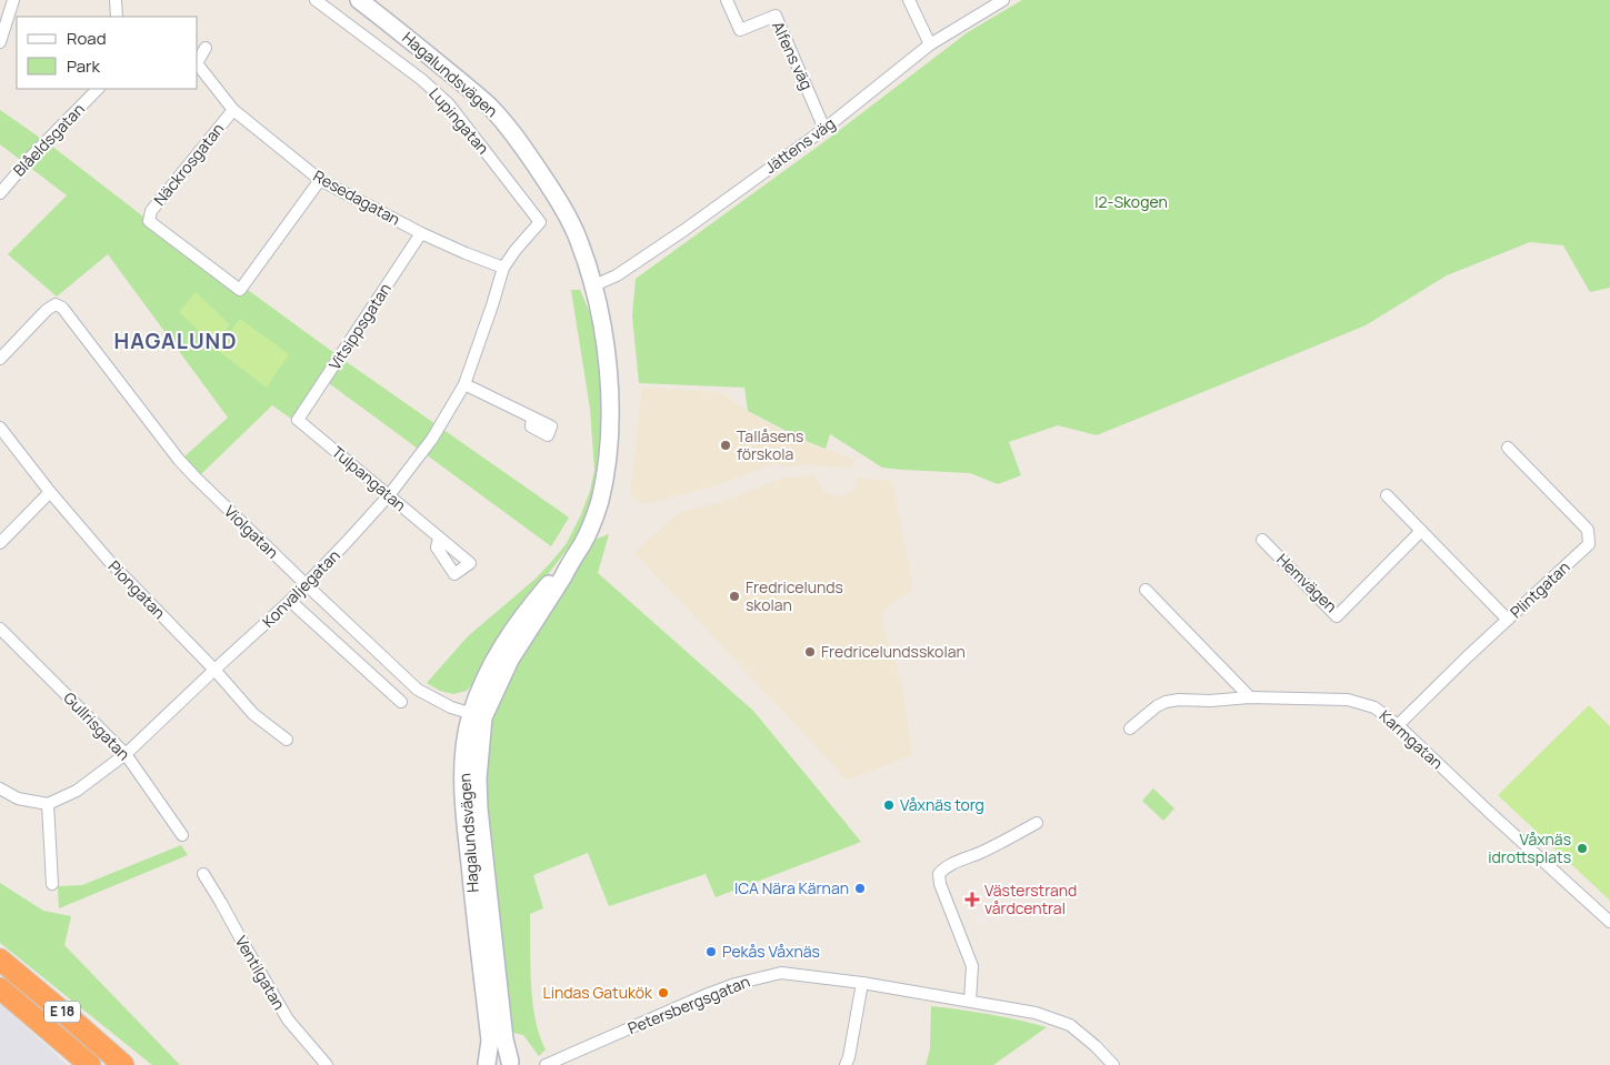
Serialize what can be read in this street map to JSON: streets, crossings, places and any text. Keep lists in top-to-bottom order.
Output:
{
  "streets": {
    "highway": ["E 18"],
    "street": [
      "Alfens väg",
      "Hagalundsvägen",
      "Lupingatan",
      "Blåeldsgatan",
      "Jättens väg",
      "Näckrosgatan",
      "Resedagatan",
      "Vitsippsgatan",
      "Tulpangatan",
      "Violgatan",
      "Hemvägen",
      "Konvaljegatan",
      "Piongatan",
      "Plintgatan",
      "Gullrisgatan",
      "Karmgatan",
      "Ventilgatan",
      "Petersbergsgatan"
    ]
  },
  "crossings": [
    ["Alfens väg", "Jättens väg"],
    ["Hagalundsvägen", "Jättens väg"],
    ["Hagalundsvägen", "Violgatan"],
    ["Lupingatan", "Resedagatan"],
    ["Lupingatan", "Konvaljegatan"],
    ["Näckrosgatan", "Resedagatan"],
    ["Resedagatan", "Vitsippsgatan"],
    ["Resedagatan", "Konvaljegatan"],
    ["Vitsippsgatan", "Tulpangatan"],
    ["Tulpangatan", "Konvaljegatan"],
    ["Violgatan", "Konvaljegatan"],
    ["Konvaljegatan", "Piongatan"],
    ["Konvaljegatan", "Gullrisgatan"],
    ["Plintgatan", "Karmgatan"]
  ],
  "districts": ["HAGALUND"],
  "parks": ["I2-Skogen"],
  "places": {
    "other": [
      "Tallåsens förskola",
      "Fredricelunds skolan",
      "Fredricelundsskolan",
      "Våxnäs torg",
      "Våxnäs idrottsplats",
      "ICA Nära Kärnan",
      "Pekås Våxnäs",
      "Lindas Gatukök"
    ],
    "health": ["Västerstrand vårdcentral"]
  },
  "legend": ["Road", "Park"]
}
